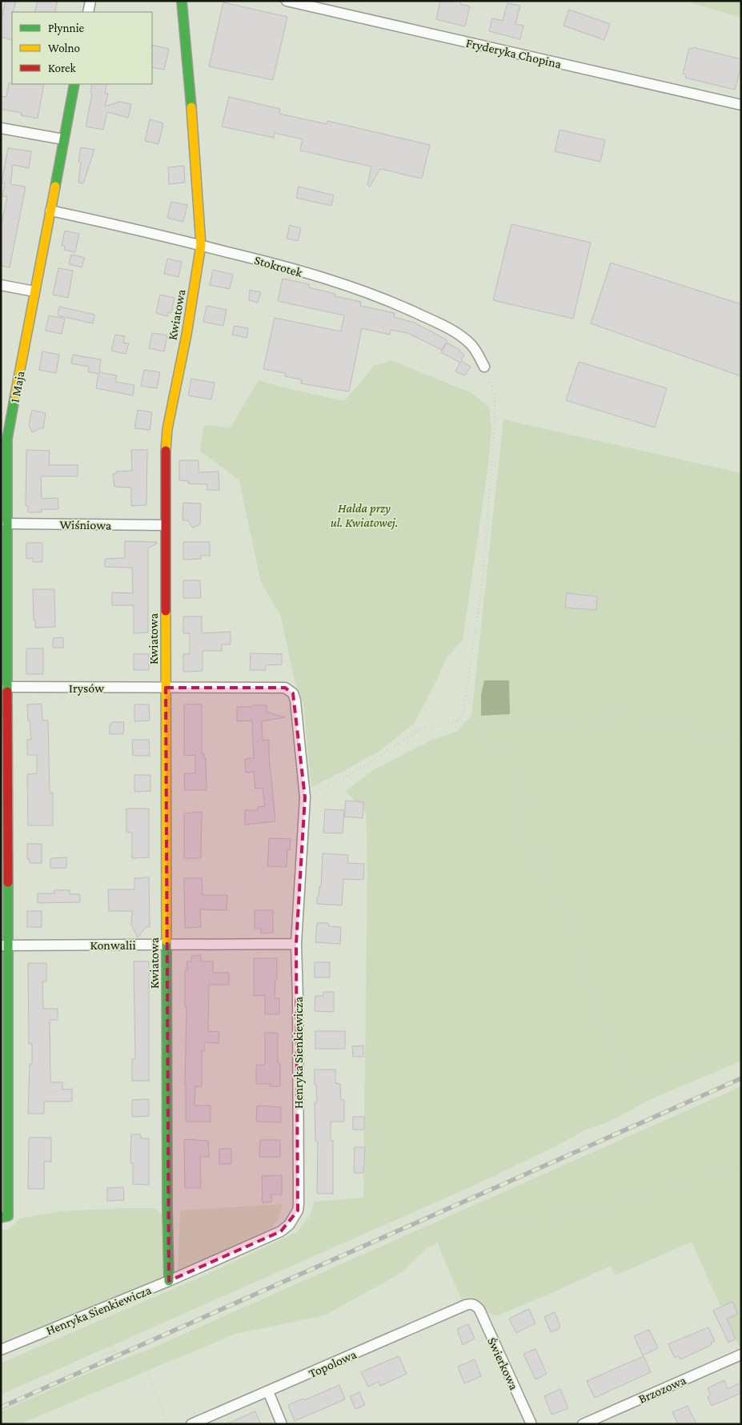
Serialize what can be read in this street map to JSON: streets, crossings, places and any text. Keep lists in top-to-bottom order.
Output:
{
  "streets": {
    "street": [
      "Fryderyka Chopina",
      "Stokrotek",
      "Kwiatowa",
      "1 Maja",
      "Wiśniowa",
      "Irysów",
      "Konwalii",
      "Henryka Sienkiewicza",
      "Topolowa",
      "Świerkowa",
      "Brzozowa"
    ]
  },
  "crossings": [
    ["Stokrotek", "Kwiatowa"],
    ["Stokrotek", "1 Maja"],
    ["Kwiatowa", "Wiśniowa"],
    ["Kwiatowa", "Irysów"],
    ["Kwiatowa", "Konwalii"],
    ["Kwiatowa", "Henryka Sienkiewicza"],
    ["1 Maja", "Wiśniowa"],
    ["1 Maja", "Irysów"],
    ["1 Maja", "Konwalii"],
    ["Irysów", "Henryka Sienkiewicza"],
    ["Konwalii", "Henryka Sienkiewicza"],
    ["Topolowa", "Świerkowa"]
  ],
  "parks": ["Hałda przy ul. Kwiatowej."],
  "legend": ["Płynnie", "Wolno", "Korek"]
}
